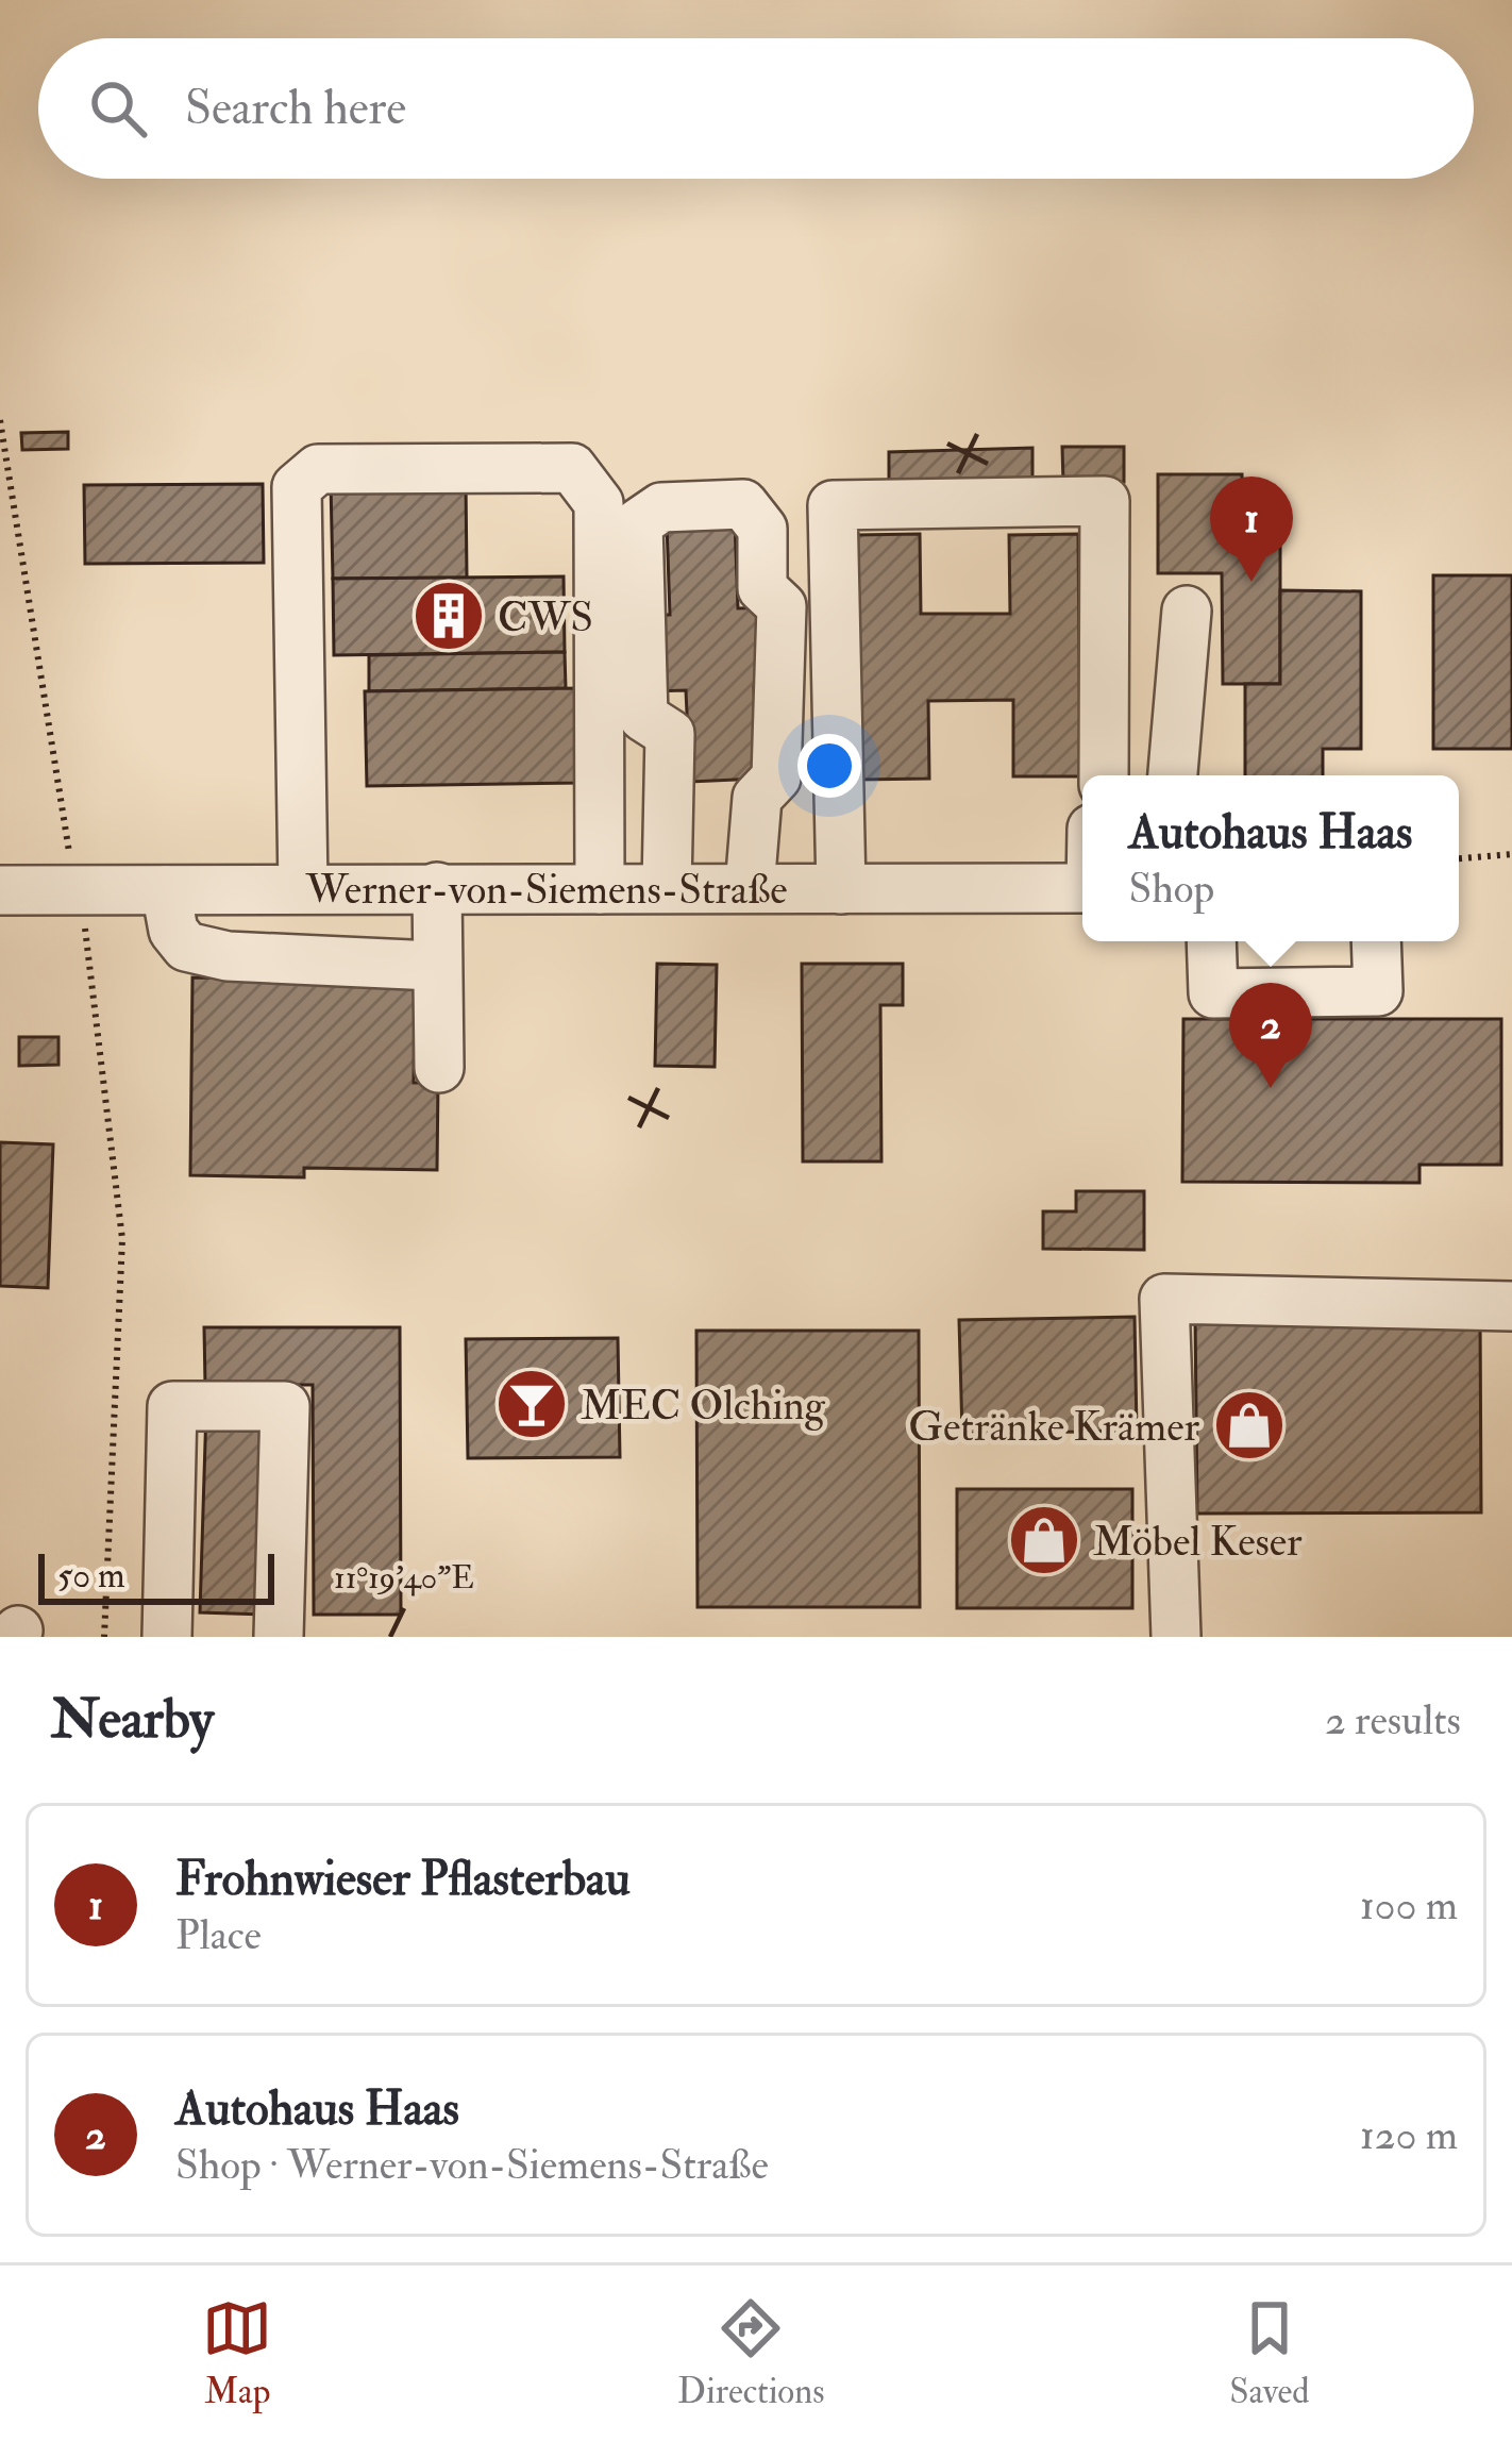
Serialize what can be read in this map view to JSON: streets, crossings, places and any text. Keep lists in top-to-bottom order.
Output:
{
  "streets": {
    "street": ["Werner-von-Siemens-Straße"]
  },
  "places": {
    "building": ["CWS"],
    "bar": ["MEC Olching"],
    "shop": ["Getränke Krämer", "Möbel Keser"]
  },
  "scale_bar": "50 m",
  "page": {
    "search": "Search here",
    "pins": ["1", "2"],
    "popup": ["Autohaus Haas", "Shop"],
    "scale": "50 m",
    "heading": ["Nearby", "2 results"],
    "list": [
      {
        "mark": "1",
        "name": "Frohnwieser Pflasterbau",
        "note": "Place",
        "value": "100 m"
      },
      {
        "mark": "2",
        "name": "Autohaus Haas",
        "note": "Shop · Werner-von-Siemens-Straße",
        "value": "120 m"
      }
    ],
    "nav": ["Map", "Directions", "Saved"]
  },
  "coordinates": ["11°19'40\"E"]
}
